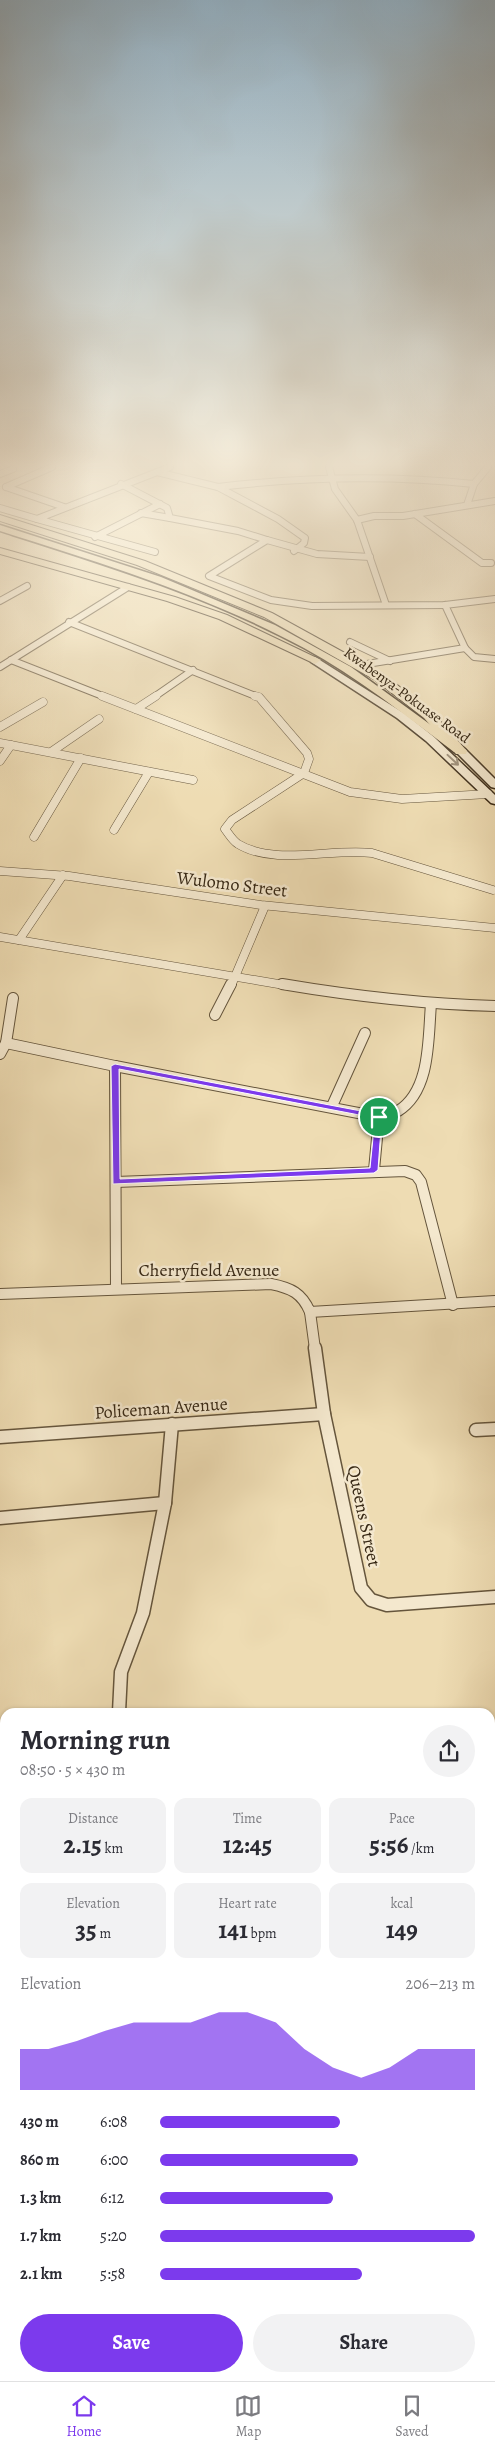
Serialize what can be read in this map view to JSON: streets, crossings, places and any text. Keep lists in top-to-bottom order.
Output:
{
  "streets": {
    "main road": ["Kwabenya-Pokuase Road"],
    "street": [
      "Wulomo Street",
      "Cherryfield Avenue",
      "Policeman Avenue",
      "Queens Street"
    ]
  },
  "crossings": [
    ["Cherryfield Avenue", "Queens Street"],
    ["Policeman Avenue", "Queens Street"]
  ],
  "page": {
    "heading": ["Morning run", "08:50 · 5 × 430 m"],
    "stats": [
      ["Distance", "2.15 km"],
      ["Time", "12:45"],
      ["Pace", "5:56 /km"],
      ["Elevation", "35 m"],
      ["Heart rate", "141 bpm"],
      ["kcal", "149"]
    ],
    "chart": ["Elevation", "206–213 m"],
    "list": [
      {
        "name": "430 m",
        "note": "6:08"
      },
      {
        "name": "860 m",
        "note": "6:00"
      },
      {
        "name": "1.3 km",
        "note": "6:12"
      },
      {
        "name": "1.7 km",
        "note": "5:20"
      },
      {
        "name": "2.1 km",
        "note": "5:58"
      }
    ],
    "buttons": ["Save", "Share"],
    "tabs": ["Home", "Map", "Saved"]
  }
}
